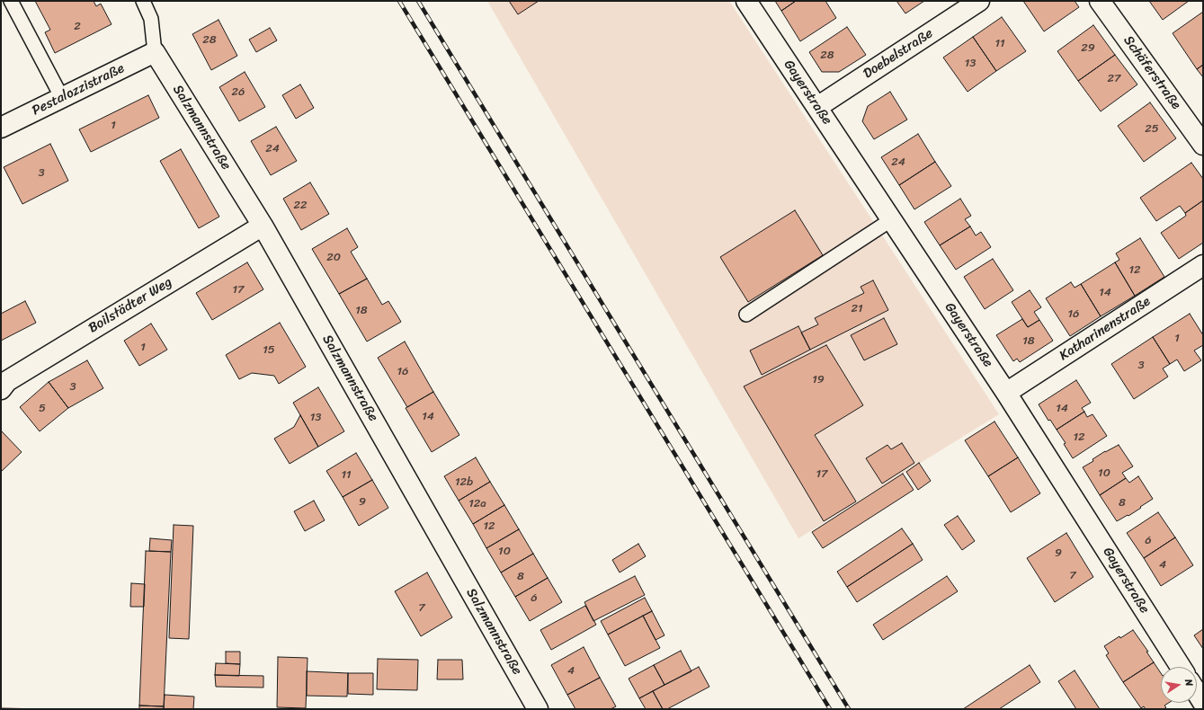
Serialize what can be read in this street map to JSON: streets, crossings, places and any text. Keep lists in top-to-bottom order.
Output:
{
  "streets": {
    "street": [
      "Doebelstraße",
      "Schäferstraße",
      "Pestalozzistraße",
      "Gayerstraße",
      "Salzmannstraße",
      "Boilstädter Weg",
      "Katharinenstraße"
    ]
  },
  "crossings": [
    ["Doebelstraße", "Gayerstraße"],
    ["Pestalozzistraße", "Salzmannstraße"],
    ["Gayerstraße", "Katharinenstraße"],
    ["Salzmannstraße", "Boilstädter Weg"]
  ],
  "house_numbers": [
    "2",
    "28",
    "11",
    "29",
    "28",
    "13",
    "27",
    "26",
    "1",
    "25",
    "24",
    "24",
    "3",
    "22",
    "20",
    "12",
    "17",
    "14",
    "21",
    "18",
    "16",
    "1",
    "18",
    "1",
    "15",
    "3",
    "16",
    "19",
    "3",
    "5",
    "14",
    "14",
    "13",
    "12",
    "10",
    "17",
    "11",
    "12b",
    "9",
    "8",
    "12a",
    "12",
    "6",
    "10",
    "9",
    "4",
    "7",
    "8",
    "6",
    "7",
    "4"
  ],
  "north": "right"
}
